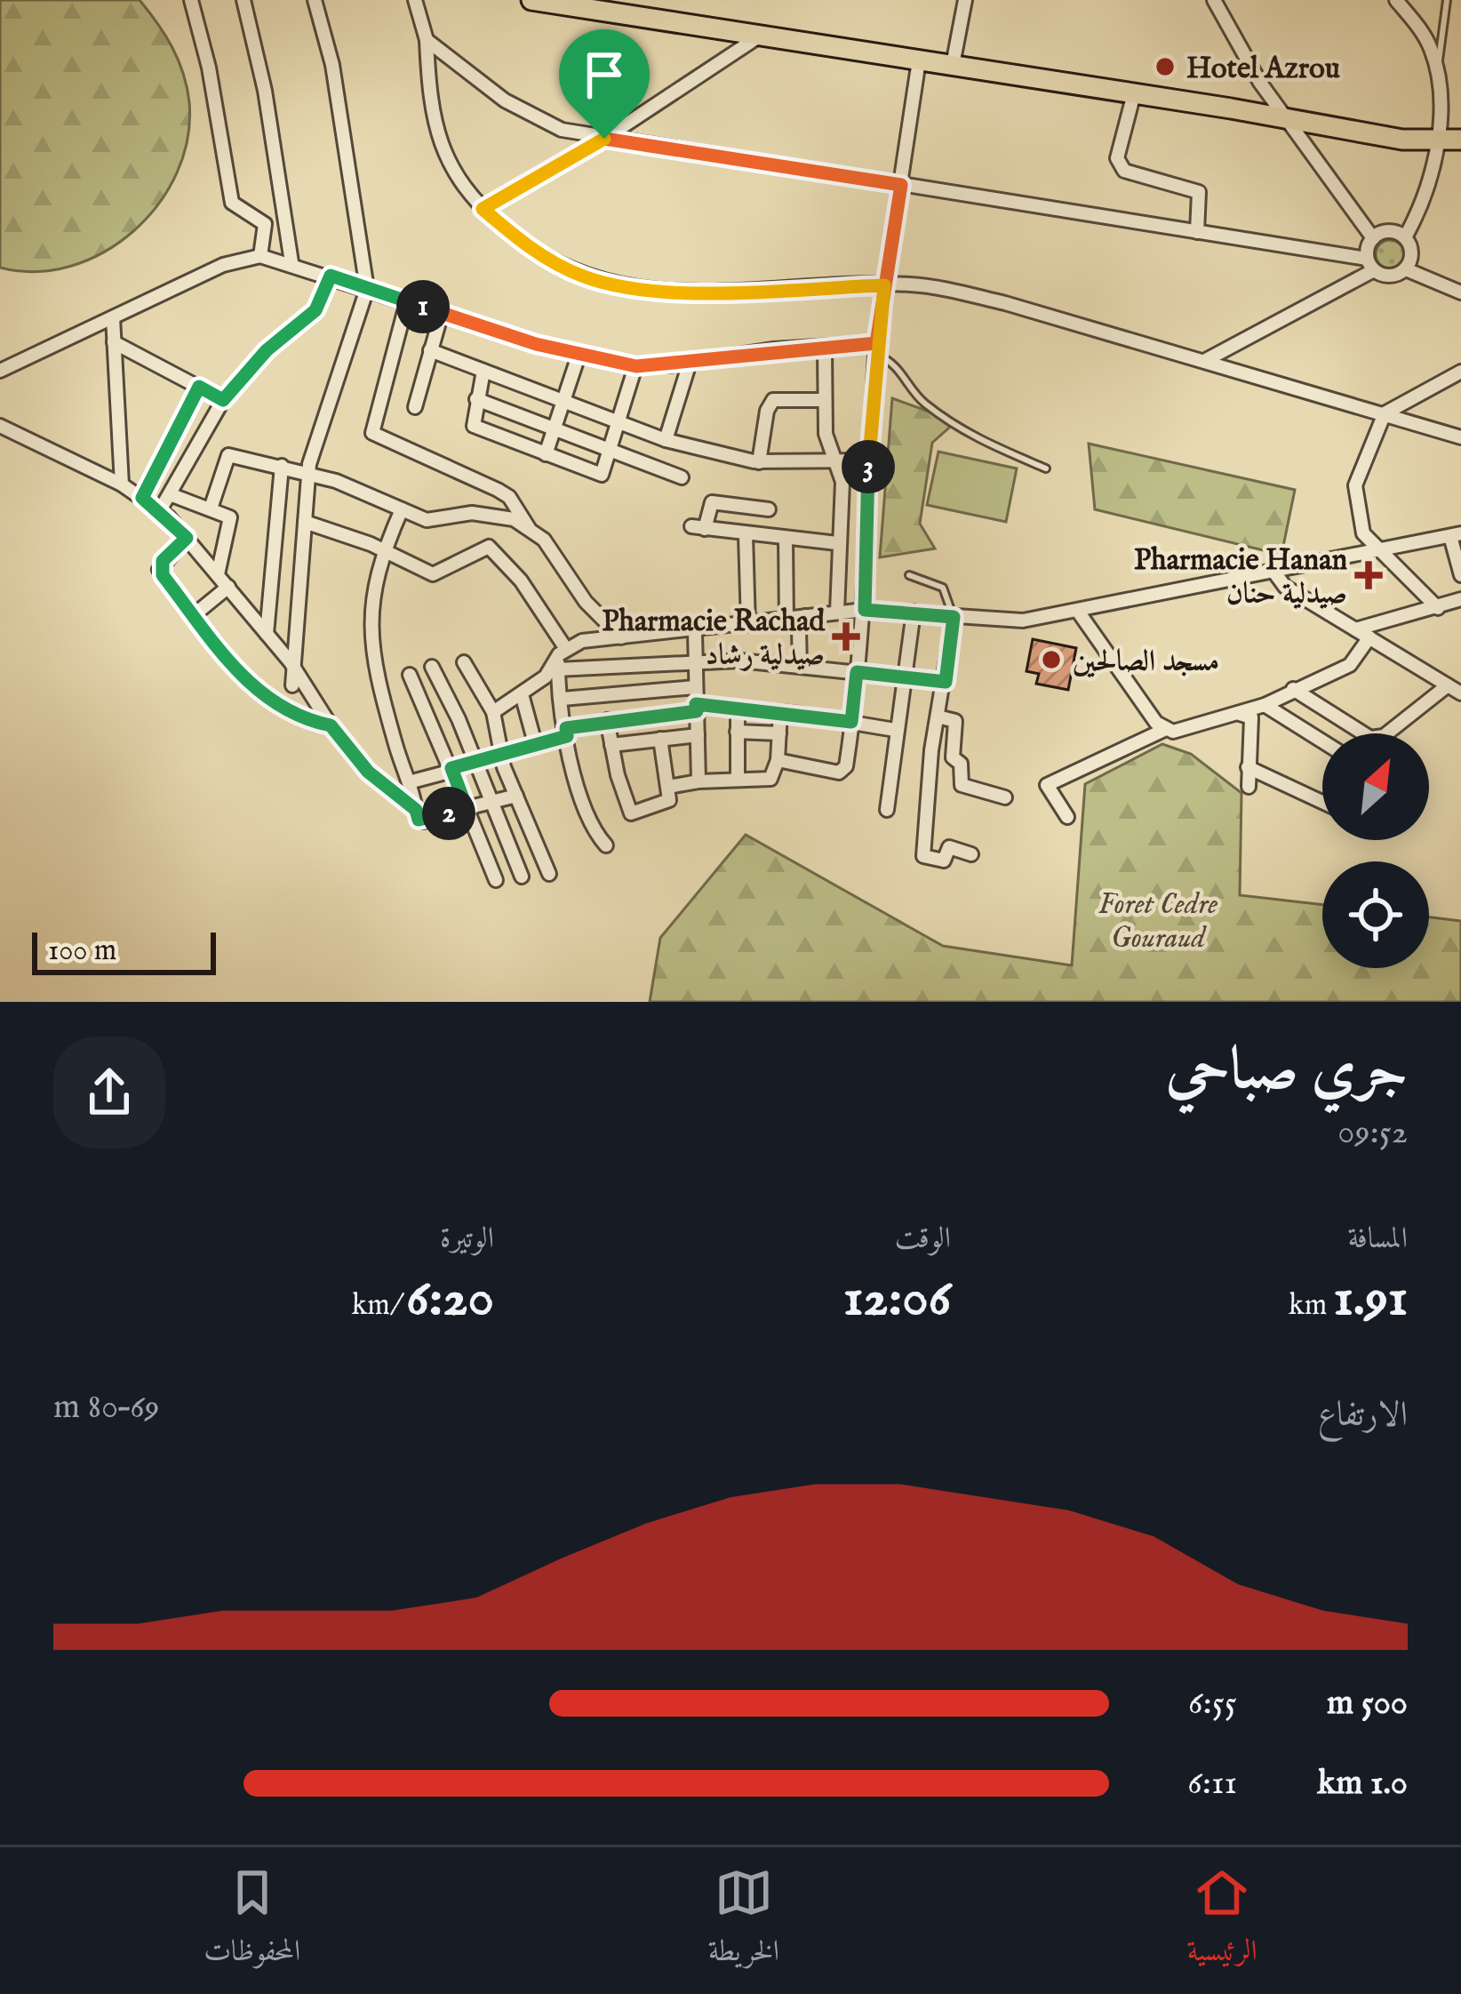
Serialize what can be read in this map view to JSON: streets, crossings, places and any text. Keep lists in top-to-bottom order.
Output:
{
  "parks": ["Foret Cedre Gouraud"],
  "places": {
    "other": ["Hotel Azrou", "مسجد الصالحين"],
    "health": ["Pharmacie Hanan صيدلية حنان", "Pharmacie Rachad صيدلية رشاد"]
  },
  "scale_bar": "100 m",
  "north": "top right",
  "page": {
    "pins": ["1", "3", "2"],
    "scale": "100 m",
    "heading": ["جري صباحي", "09:52"],
    "stats": [
      ["المسافة", "1.91 km"],
      ["الوقت", "12:06"],
      ["الوتيرة", "6:20 /km"]
    ],
    "chart": ["الارتفاع", "69–80 m"],
    "list": [
      {
        "name": "500 m",
        "note": "6:55"
      },
      {
        "name": "1.0 km",
        "note": "6:11"
      }
    ],
    "tabs": ["الرئيسية", "الخريطة", "المحفوظات"]
  }
}
